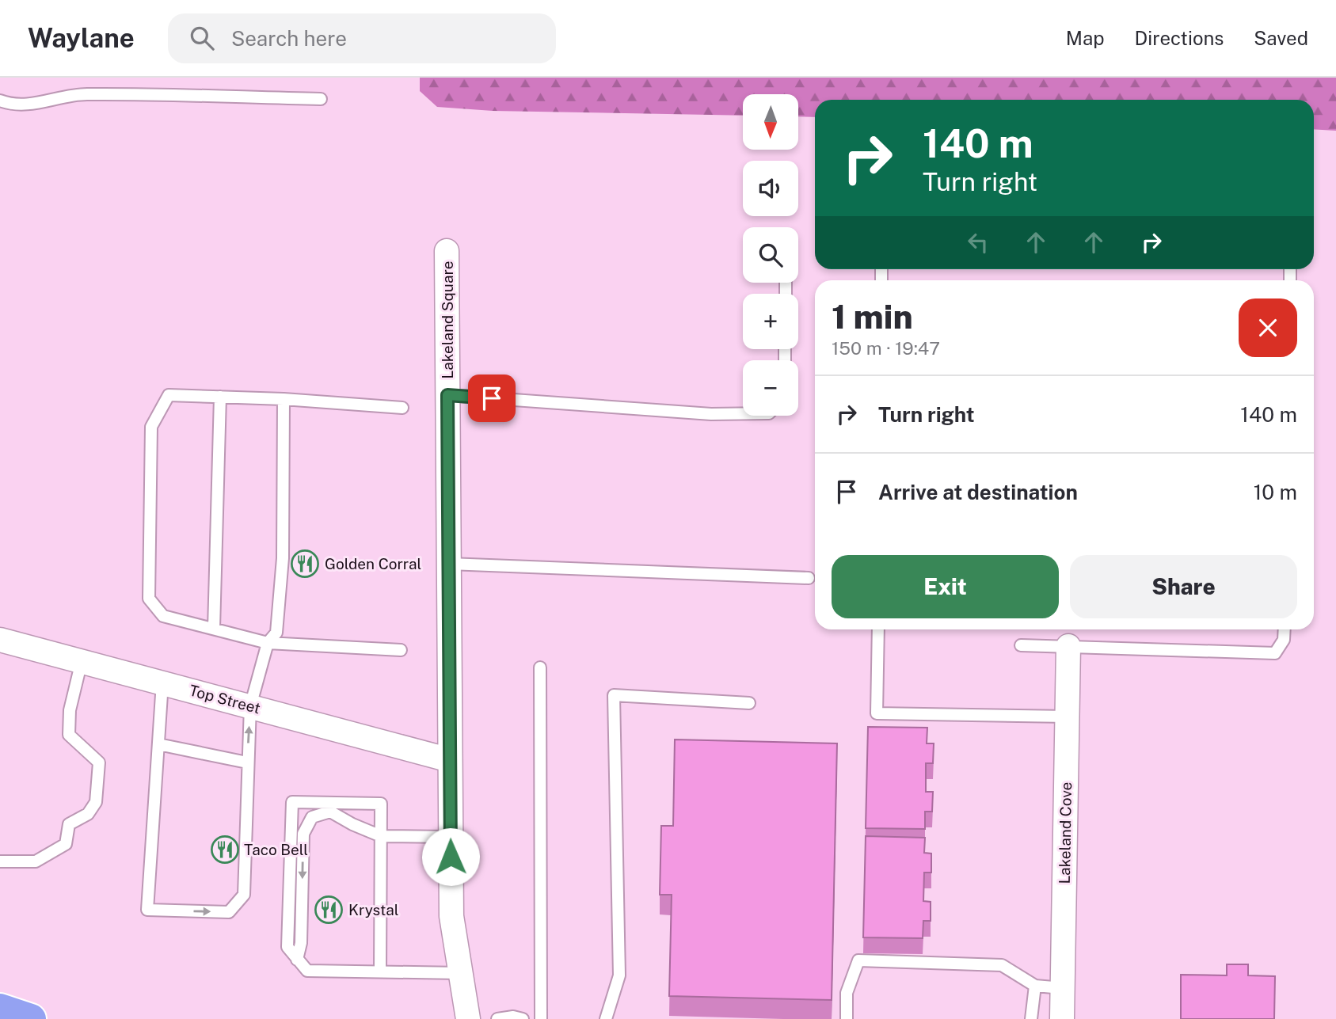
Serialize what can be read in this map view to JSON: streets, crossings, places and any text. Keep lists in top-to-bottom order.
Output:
{
  "streets": {
    "street": ["Lakeland Square", "Top Street", "Lakeland Cove"]
  },
  "crossings": [
    ["Lakeland Square", "Top Street"]
  ],
  "places": {
    "restaurant": ["Golden Corral", "Taco Bell", "Krystal"]
  },
  "north": "bottom",
  "page": {
    "header": "Waylane",
    "search": "Search here",
    "nav": ["Map", "Directions", "Saved"],
    "map_buttons": ["+", "−"],
    "turn": ["140 m", "Turn right"],
    "heading": ["1 min", "150 m · 19:47"],
    "list": [
      {
        "name": "Turn right",
        "value": "140 m"
      },
      {
        "name": "Arrive at destination",
        "value": "10 m"
      }
    ],
    "buttons": ["Exit", "Share"]
  }
}
